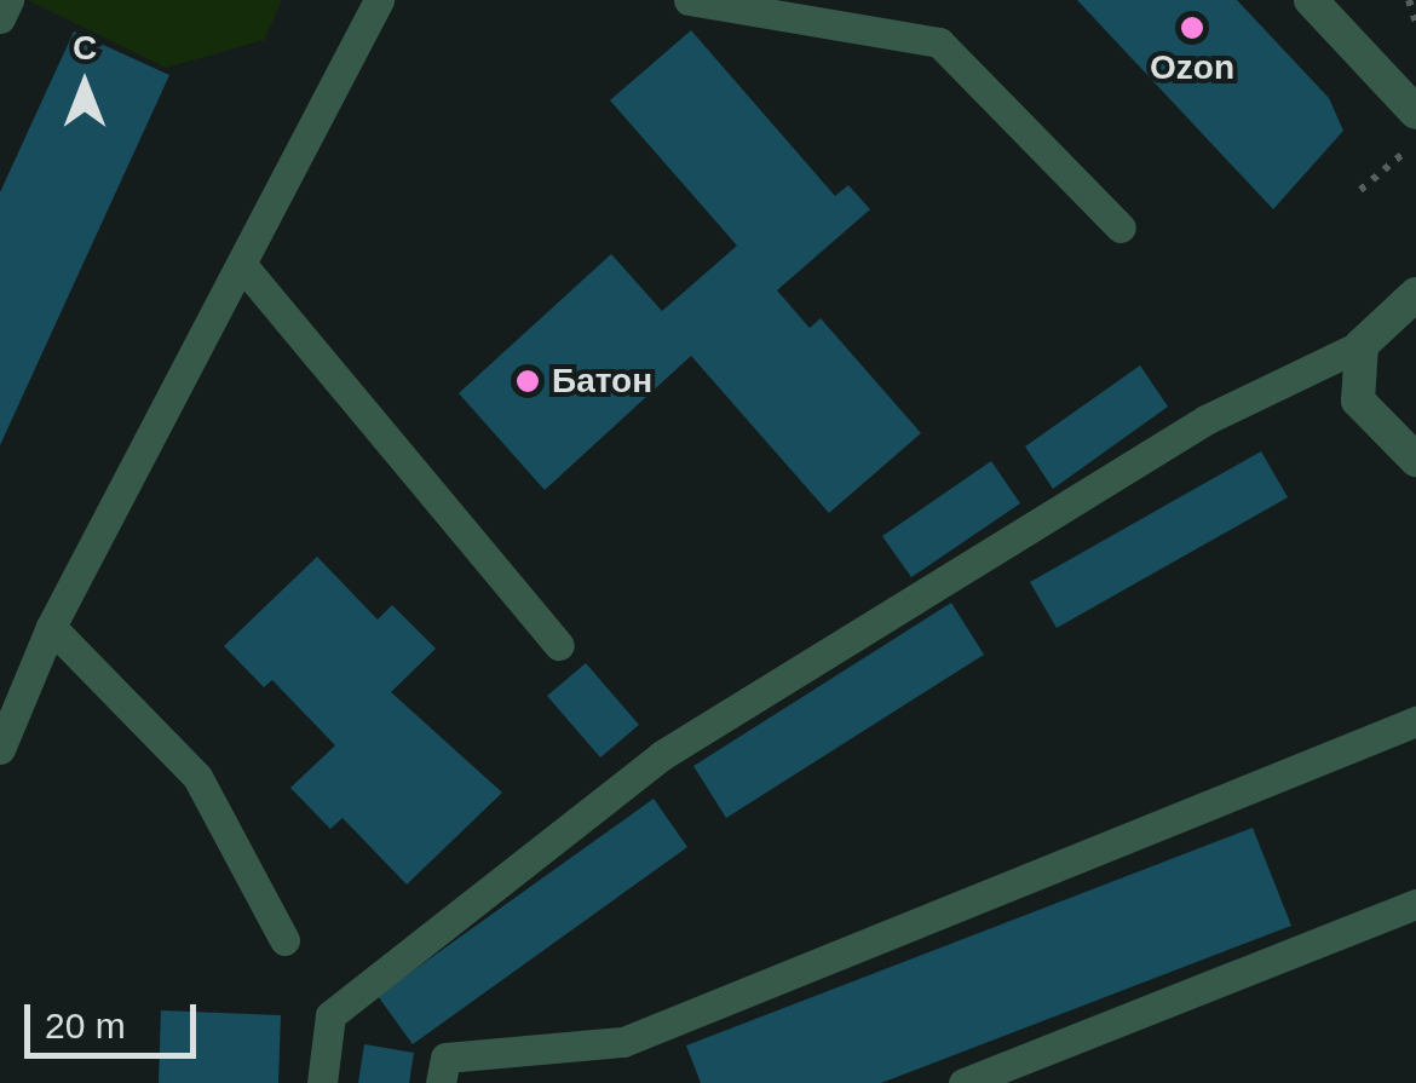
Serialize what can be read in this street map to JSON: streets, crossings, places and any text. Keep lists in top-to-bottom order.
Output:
{
  "places": ["Ozon", "Батон"],
  "scale_bar": "20 m",
  "north": "top"
}
